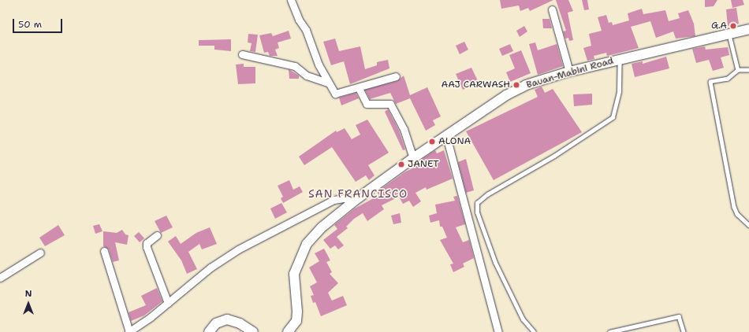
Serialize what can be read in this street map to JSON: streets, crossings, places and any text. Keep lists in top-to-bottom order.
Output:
{
  "streets": {
    "main road": ["Bauan-Mabini Road"]
  },
  "districts": ["SAN FRANCISCO"],
  "places": [
    "G.A",
    "AAJ CARWASH",
    "ALONA",
    "JANET"
  ],
  "scale_bar": "50 m",
  "north": "top"
}
